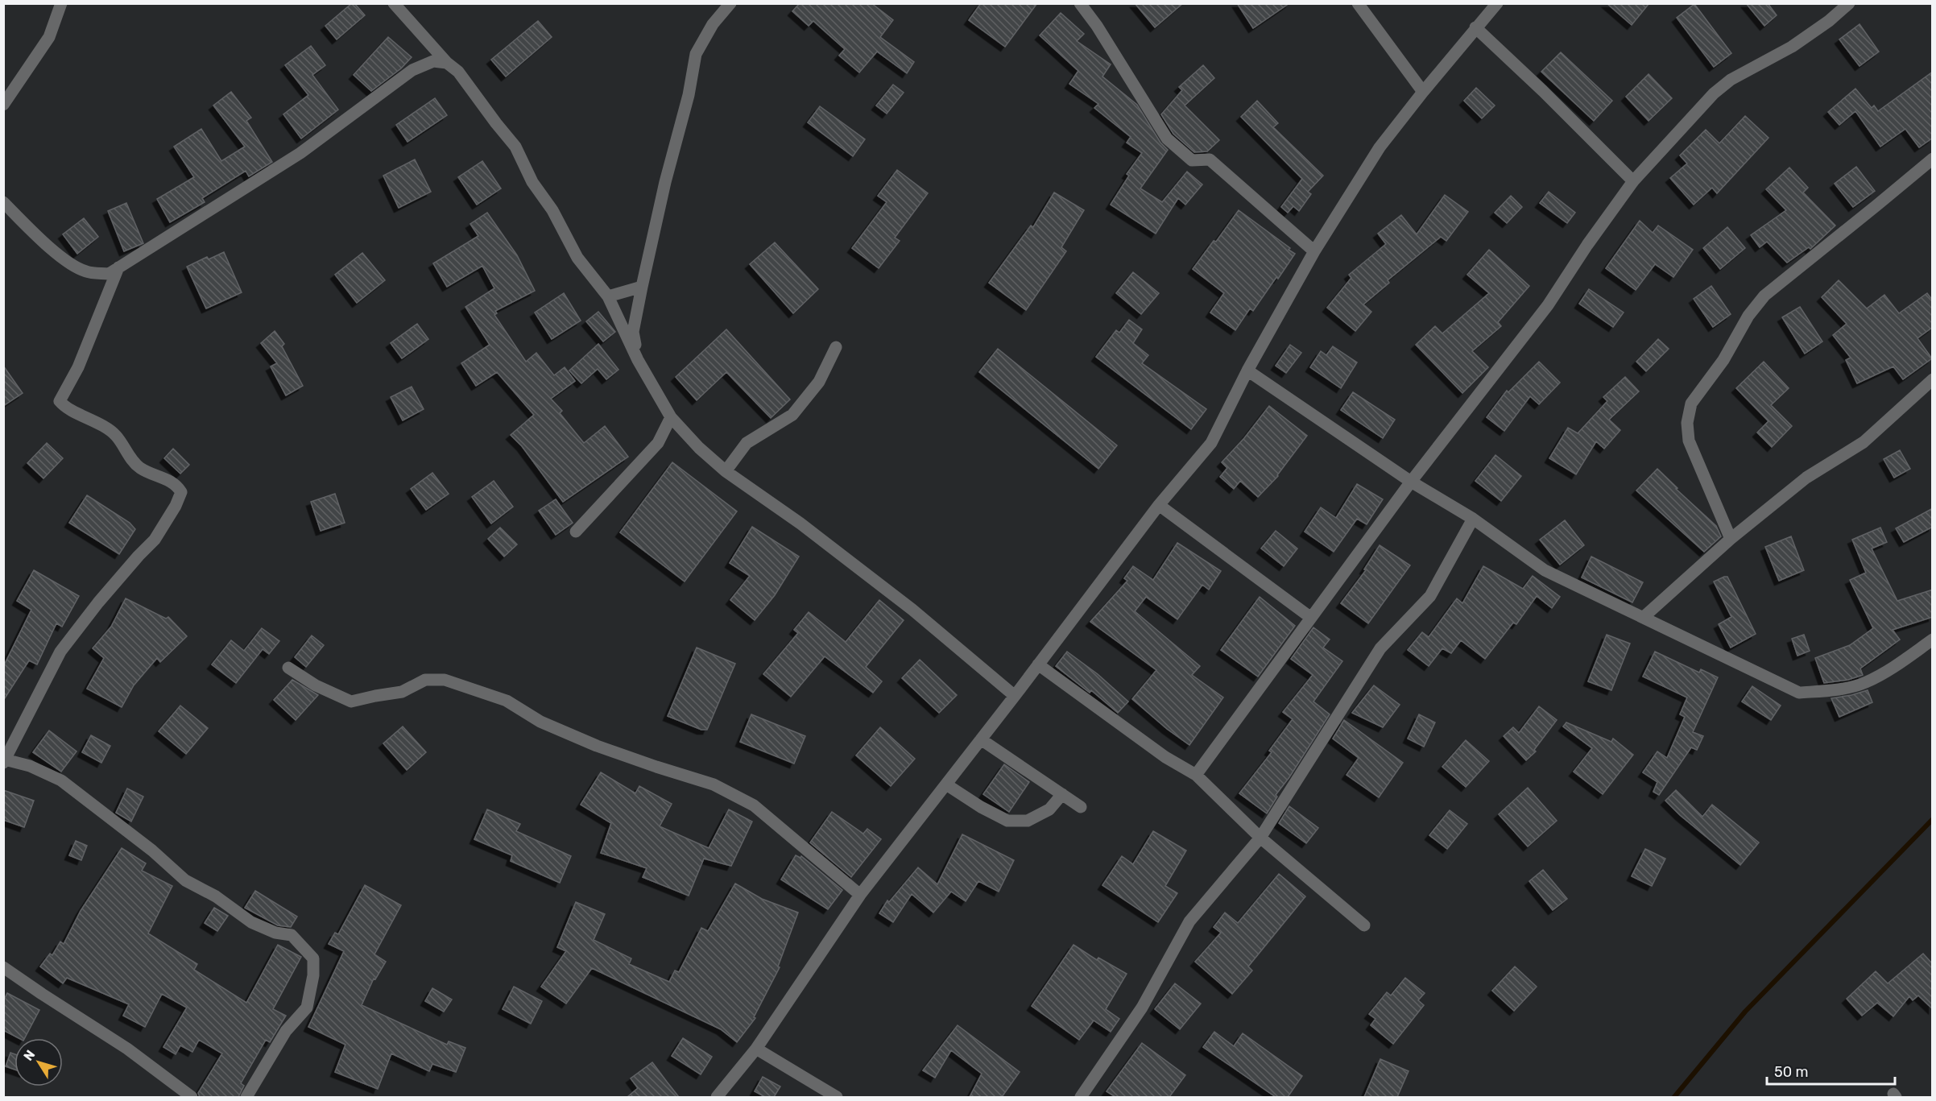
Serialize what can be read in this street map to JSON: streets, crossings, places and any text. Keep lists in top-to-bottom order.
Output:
{
  "scale_bar": "50 m",
  "north": "top left"
}
